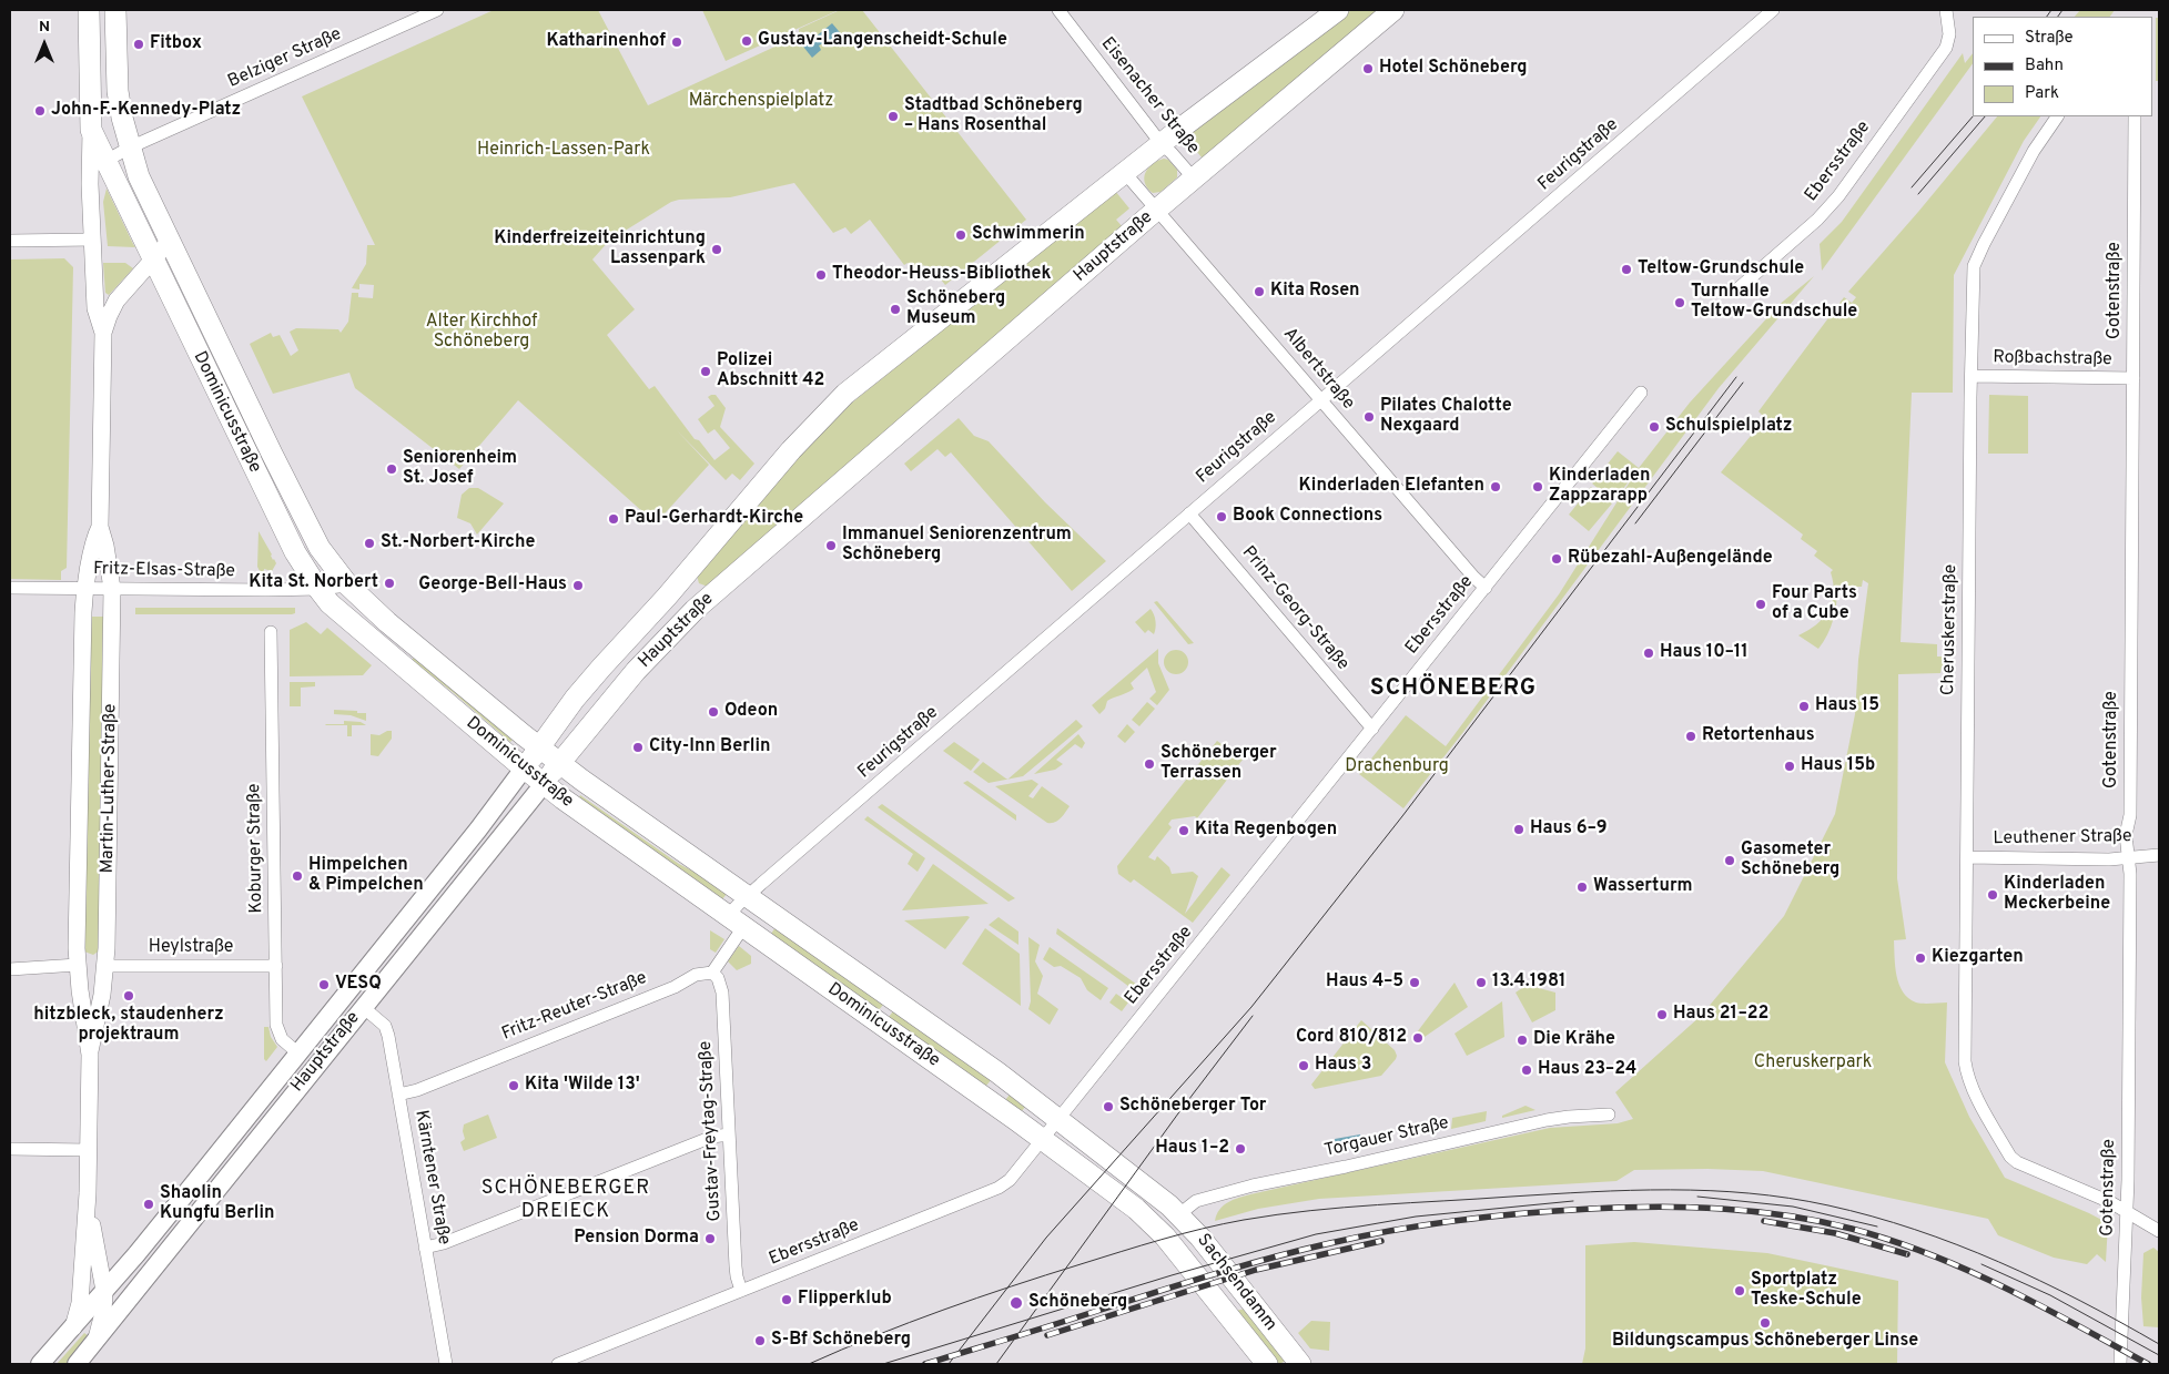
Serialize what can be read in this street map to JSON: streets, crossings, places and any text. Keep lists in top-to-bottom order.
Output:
{
  "streets": {
    "main road": ["Hauptstraße", "Dominicusstraße", "Sachsendamm"],
    "street": [
      "Belziger Straße",
      "Eisenacher Straße",
      "Feurigstraße",
      "Ebersstraße",
      "Gotenstraße",
      "Roßbachstraße",
      "Albertstraße",
      "Fritz-Elsas-Straße",
      "Prinz-Georg-Straße",
      "Cheruskerstraße",
      "Martin-Luther-Straße",
      "Leuthener Straße",
      "Koburger Straße",
      "Heylstraße",
      "Fritz-Reuter-Straße",
      "Gustav-Freytag-Straße",
      "Torgauer Straße",
      "Kärntener Straße"
    ]
  },
  "crossings": [
    ["Belziger Straße", "Dominicusstraße"],
    ["Eisenacher Straße", "Hauptstraße"],
    ["Feurigstraße", "Albertstraße"],
    ["Feurigstraße", "Dominicusstraße"],
    ["Feurigstraße", "Prinz-Georg-Straße"],
    ["Ebersstraße", "Albertstraße"],
    ["Ebersstraße", "Dominicusstraße"],
    ["Ebersstraße", "Prinz-Georg-Straße"],
    ["Ebersstraße", "Gustav-Freytag-Straße"],
    ["Hauptstraße", "Albertstraße"],
    ["Hauptstraße", "Dominicusstraße"],
    ["Hauptstraße", "Martin-Luther-Straße"],
    ["Hauptstraße", "Koburger Straße"],
    ["Hauptstraße", "Kärntener Straße"],
    ["Gotenstraße", "Roßbachstraße"],
    ["Gotenstraße", "Cheruskerstraße"],
    ["Gotenstraße", "Leuthener Straße"],
    ["Roßbachstraße", "Cheruskerstraße"],
    ["Dominicusstraße", "Fritz-Elsas-Straße"],
    ["Dominicusstraße", "Martin-Luther-Straße"],
    ["Dominicusstraße", "Torgauer Straße"],
    ["Dominicusstraße", "Sachsendamm"],
    ["Fritz-Elsas-Straße", "Martin-Luther-Straße"],
    ["Cheruskerstraße", "Leuthener Straße"],
    ["Martin-Luther-Straße", "Heylstraße"],
    ["Koburger Straße", "Heylstraße"],
    ["Fritz-Reuter-Straße", "Gustav-Freytag-Straße"],
    ["Fritz-Reuter-Straße", "Kärntener Straße"],
    ["Torgauer Straße", "Sachsendamm"]
  ],
  "districts": ["SCHÖNEBERG", "SCHÖNEBERGER DREIECK"],
  "parks": [
    "Märchenspielplatz",
    "Heinrich-Lassen-Park",
    "Alter Kirchhof Schöneberg",
    "Drachenburg",
    "Cheruskerpark"
  ],
  "places": [
    "Gustav-Langenscheidt-Schule",
    "Katharinenhof",
    "Fitbox",
    "Hotel Schöneberg",
    "John-F.-Kennedy-Platz",
    "Stadtbad Schöneberg – Hans Rosenthal",
    "Schwimmerin",
    "Kinderfreizeiteinrichtung Lassenpark",
    "Teltow-Grundschule",
    "Theodor-Heuss-Bibliothek",
    "Kita Rosen",
    "Turnhalle Teltow-Grundschule",
    "Schöneberg Museum",
    "Polizei Abschnitt 42",
    "Pilates Chalotte Nexgaard",
    "Schulspielplatz",
    "Seniorenheim St. Josef",
    "Kinderladen Elefanten",
    "Kinderladen Zappzarapp",
    "Book Connections",
    "Paul-Gerhardt-Kirche",
    "St.-Norbert-Kirche",
    "Immanuel Seniorenzentrum Schöneberg",
    "Rübezahl-Außengelände",
    "Kita St. Norbert",
    "George-Bell-Haus",
    "Four Parts of a Cube",
    "Haus 10–11",
    "Haus 15",
    "Odeon",
    "Retortenhaus",
    "City-Inn Berlin",
    "Schöneberger Terrassen",
    "Haus 15b",
    "Haus 6–9",
    "Kita Regenbogen",
    "Gasometer Schöneberg",
    "Himpelchen & Pimpelchen",
    "Wasserturm",
    "Kinderladen Meckerbeine",
    "Kiezgarten",
    "Haus 4–5",
    "13.4.1981",
    "VESQ",
    "hitzbleck, staudenherz projektraum",
    "Haus 21–22",
    "Cord 810/812",
    "Die Krähe",
    "Haus 3",
    "Haus 23–24",
    "Kita 'Wilde 13'",
    "Schöneberger Tor",
    "Haus 1–2",
    "Shaolin Kungfu Berlin",
    "Pension Dorma",
    "Sportplatz Teske-Schule",
    "Flipperklub",
    "Schöneberg",
    "Bildungscampus Schöneberger Linse",
    "S-Bf Schöneberg"
  ],
  "legend": ["Straße", "Bahn", "Park"],
  "north": "top"
}
